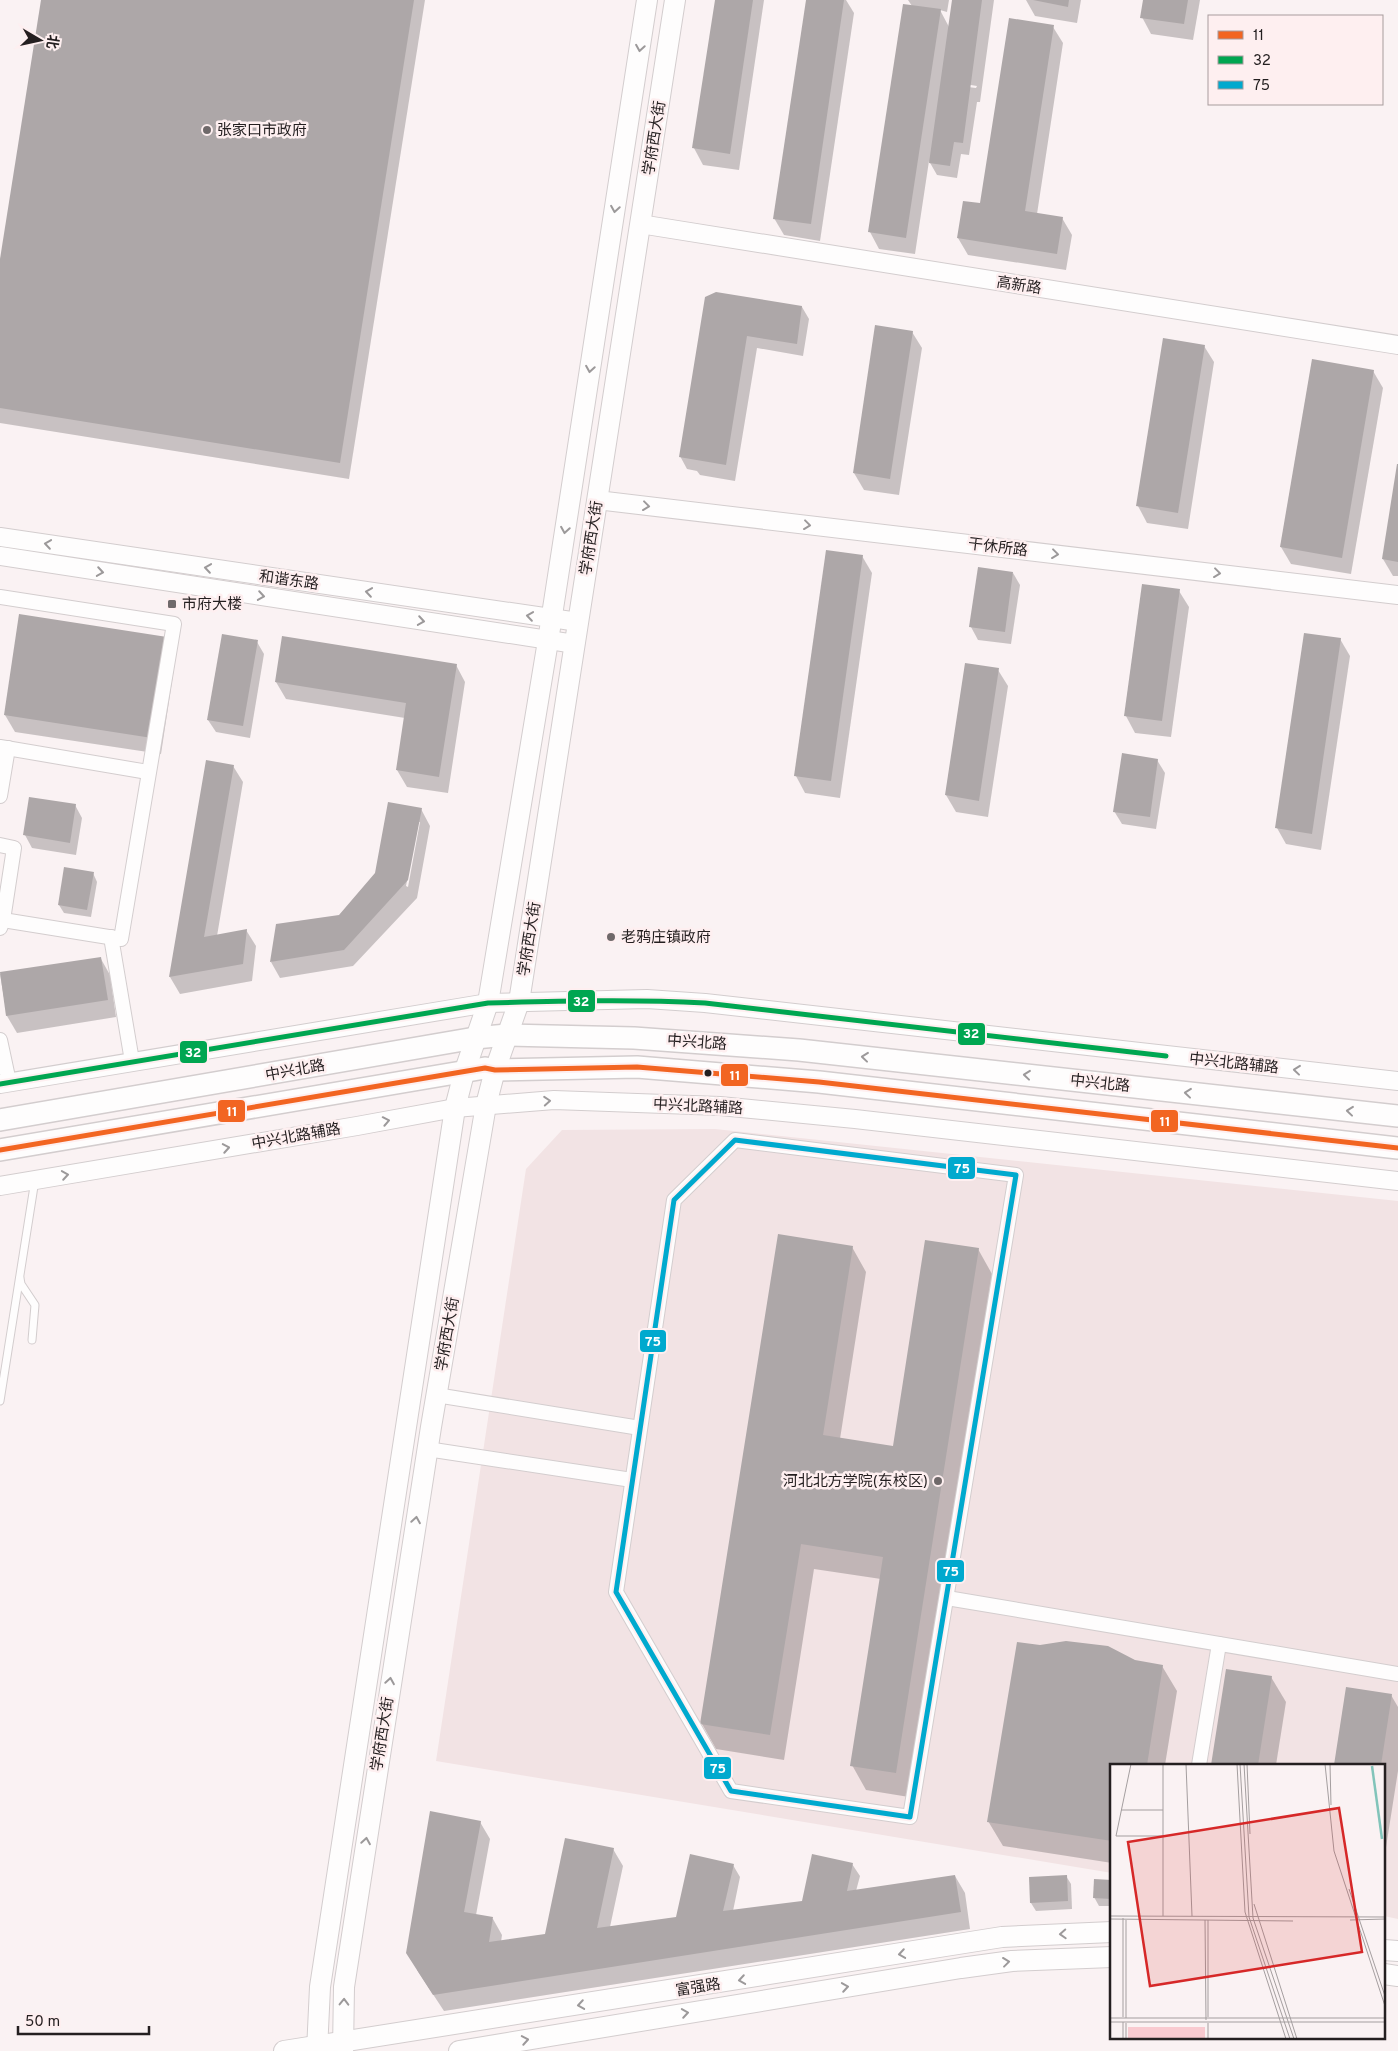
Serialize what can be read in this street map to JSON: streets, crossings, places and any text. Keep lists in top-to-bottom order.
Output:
{
  "streets": {
    "main road": ["学府西大街", "中兴北路", "富强路"],
    "street": [
      "高新路",
      "干休所路",
      "和谐东路",
      "中兴北路辅路"
    ]
  },
  "crossings": [
    ["学府西大街", "高新路"],
    ["学府西大街", "干休所路"],
    ["学府西大街", "和谐东路"],
    ["学府西大街", "中兴北路"],
    ["学府西大街", "中兴北路辅路"],
    ["学府西大街", "富强路"]
  ],
  "one_way": ["干休所路"],
  "places": {
    "other": ["张家口市政府", "老鸦庄镇政府", "河北北方学院(东校区)"],
    "transit": ["市府大楼"]
  },
  "lines": ["transit line 32", "transit line 11", "transit line 75"],
  "legend": ["11", "32", "75"],
  "scale_bar": "50 m",
  "north": "right"
}
